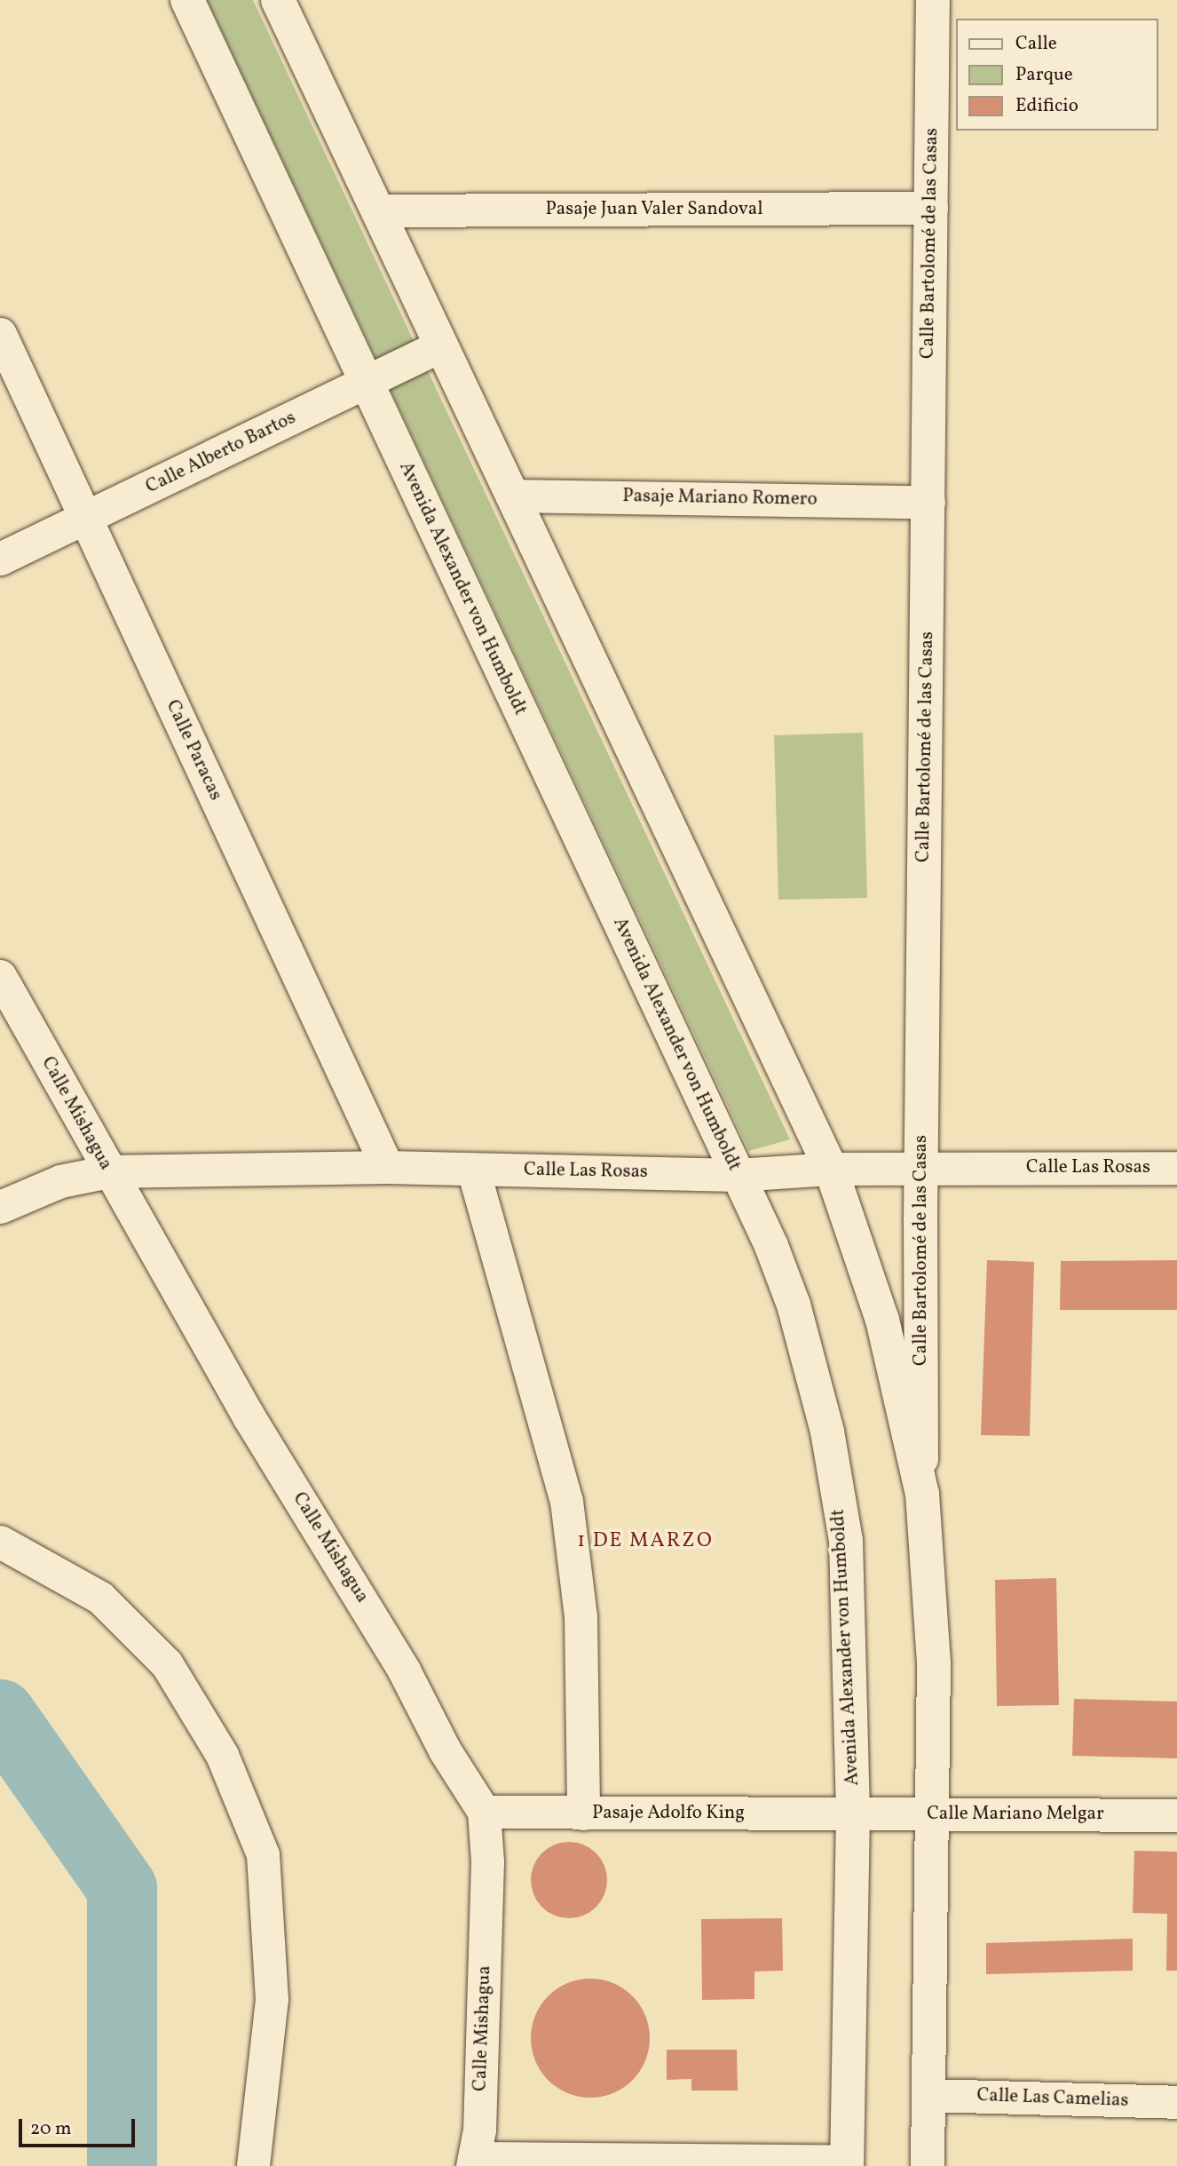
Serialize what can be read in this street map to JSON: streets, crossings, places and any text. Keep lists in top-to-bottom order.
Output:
{
  "streets": {
    "main road": ["Calle Bartolomé de las Casas", "Avenida Alexander von Humboldt"],
    "street": [
      "Pasaje Juan Valer Sandoval",
      "Calle Alberto Bartos",
      "Pasaje Mariano Romero",
      "Calle Paracas",
      "Calle Mishagua",
      "Calle Las Rosas",
      "Pasaje Adolfo King",
      "Calle Mariano Melgar",
      "Calle Las Camelias"
    ]
  },
  "crossings": [
    ["Pasaje Juan Valer Sandoval", "Calle Bartolomé de las Casas"],
    ["Calle Bartolomé de las Casas", "Pasaje Mariano Romero"],
    ["Calle Bartolomé de las Casas", "Calle Las Rosas"],
    ["Calle Alberto Bartos", "Avenida Alexander von Humboldt"],
    ["Calle Alberto Bartos", "Calle Paracas"],
    ["Avenida Alexander von Humboldt", "Calle Las Rosas"],
    ["Avenida Alexander von Humboldt", "Pasaje Adolfo King"],
    ["Avenida Alexander von Humboldt", "Calle Mariano Melgar"],
    ["Calle Paracas", "Calle Las Rosas"],
    ["Calle Mishagua", "Calle Las Rosas"],
    ["Calle Mishagua", "Pasaje Adolfo King"],
    ["Pasaje Adolfo King", "Calle Mariano Melgar"]
  ],
  "districts": ["1 DE MARZO"],
  "legend": ["Calle", "Parque", "Edificio"],
  "scale_bar": "20 m"
}
